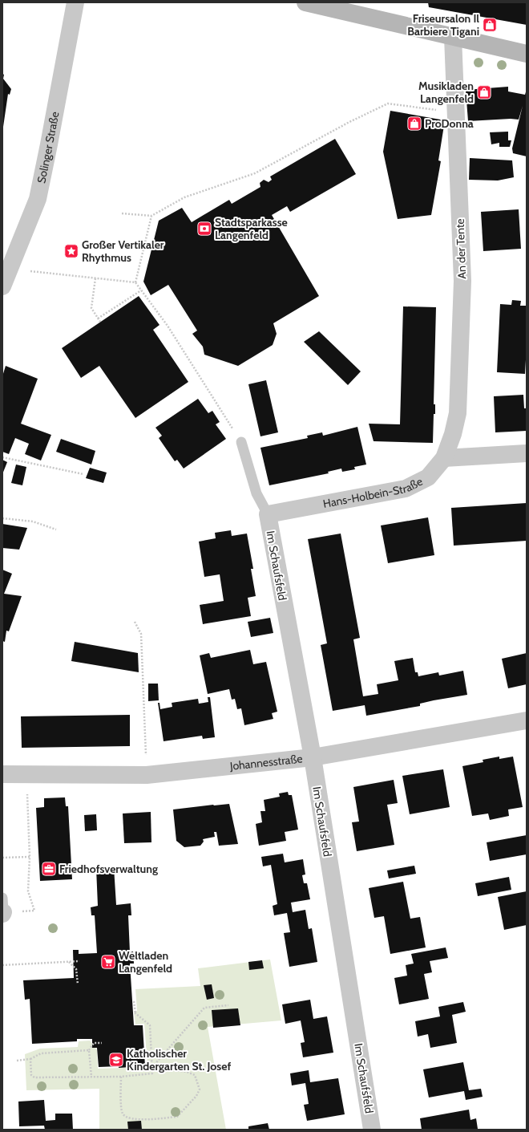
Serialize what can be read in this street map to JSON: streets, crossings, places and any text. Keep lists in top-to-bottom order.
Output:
{
  "streets": {
    "street": [
      "Solinger Straße",
      "An der Tente",
      "Hans-Holbein-Straße",
      "Im Schaufsfeld",
      "Johannesstraße"
    ]
  },
  "crossings": [
    ["An der Tente", "Hans-Holbein-Straße"],
    ["Hans-Holbein-Straße", "Im Schaufsfeld"],
    ["Im Schaufsfeld", "Johannesstraße"]
  ],
  "places": {
    "shop": ["Friseursalon Il Barbiere Tigani", "Musikladen Langenfeld", "ProDonna"],
    "bank": ["Stadtsparkasse Langenfeld"],
    "place": ["Großer Vertikaler Rhythmus"],
    "office": ["Friedhofsverwaltung"],
    "supermarket": ["Weltladen Langenfeld"],
    "school or university": ["Katholischer Kindergarten St. Josef"]
  }
}
